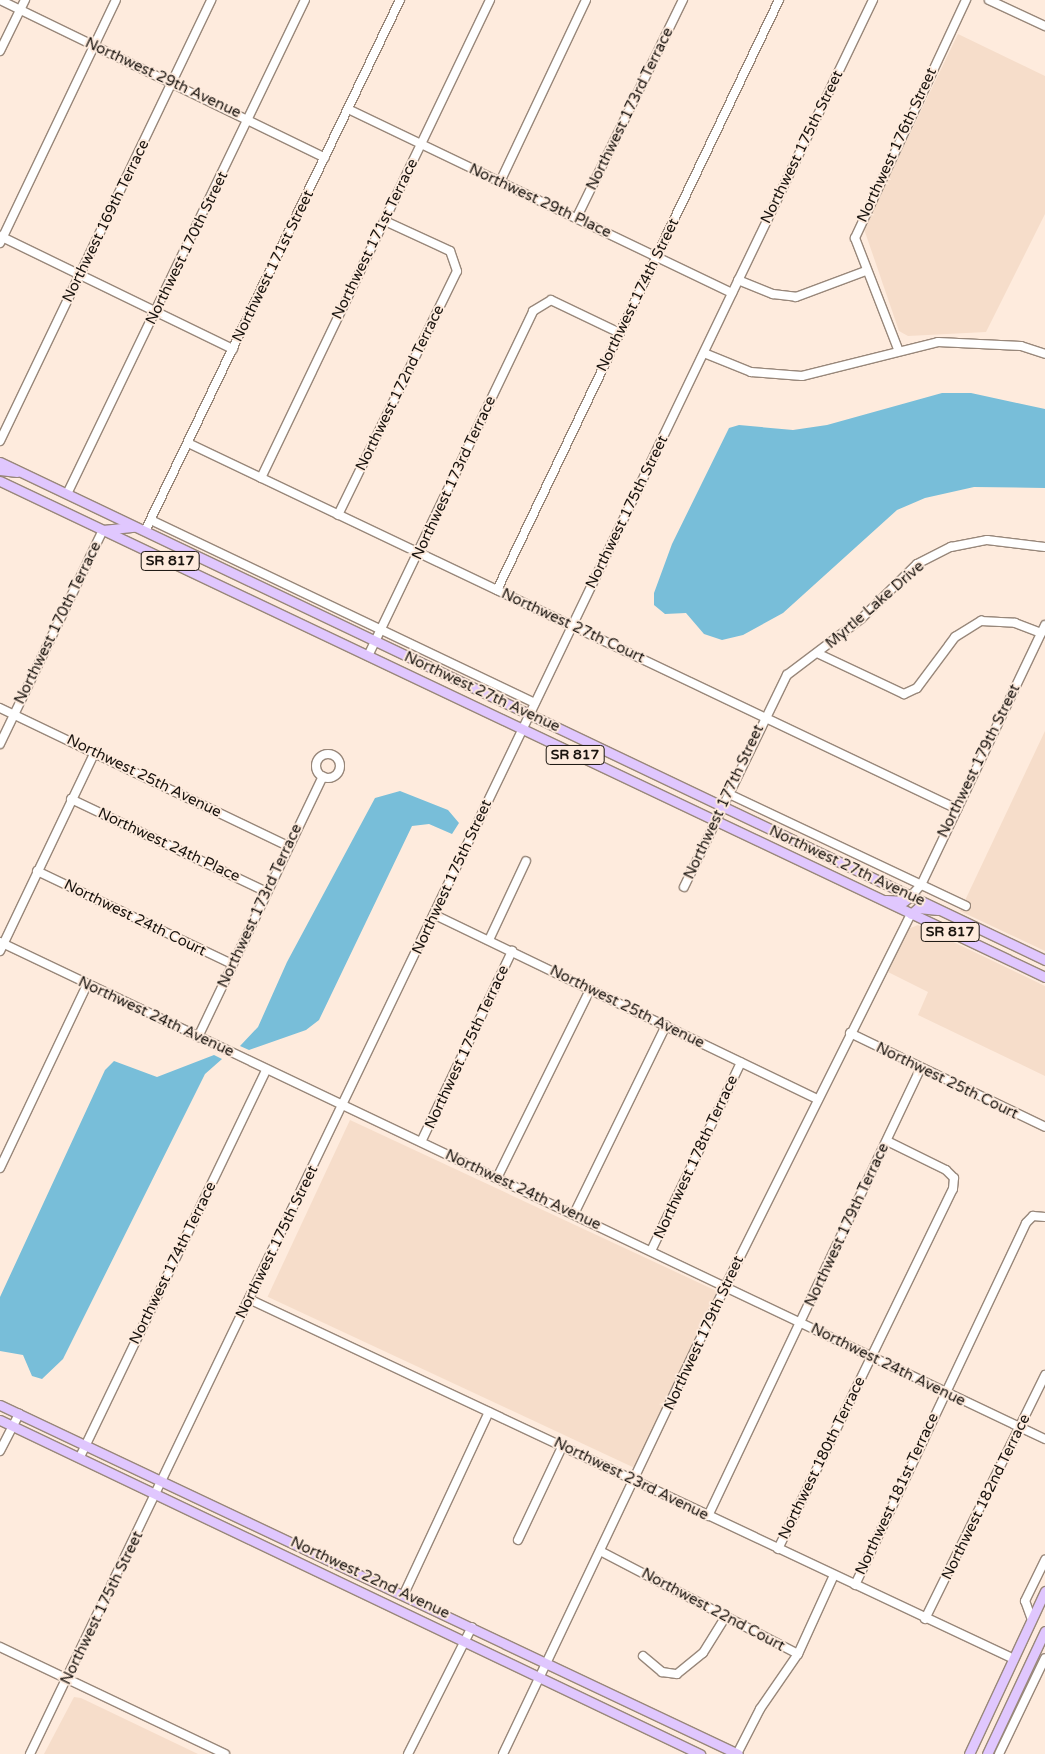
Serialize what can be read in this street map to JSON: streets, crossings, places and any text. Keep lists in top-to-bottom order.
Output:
{
  "streets": {
    "main road": ["SR 817", "Northwest 27th Avenue", "Northwest 22nd Avenue"],
    "street": [
      "Northwest 29th Avenue",
      "Northwest 173rd Terrace",
      "Northwest 176th Street",
      "Northwest 175th Street",
      "Northwest 29th Place",
      "Northwest 169th Terrace",
      "Northwest 171st Terrace",
      "Northwest 170th Street",
      "Northwest 171st Street",
      "Northwest 174th Street",
      "Northwest 172nd Terrace",
      "Myrtle Lake Drive",
      "Northwest 170th Terrace",
      "Northwest 27th Court",
      "Northwest 179th Street",
      "Northwest 25th Avenue",
      "Northwest 177th Street",
      "Northwest 24th Place",
      "Northwest 24th Court",
      "Northwest 24th Avenue",
      "Northwest 175th Terrace",
      "Northwest 25th Court",
      "Northwest 178th Terrace",
      "Northwest 179th Terrace",
      "Northwest 174th Terrace",
      "Northwest 180th Terrace",
      "Northwest 23rd Avenue",
      "Northwest 181st Terrace",
      "Northwest 182nd Terrace",
      "Northwest 22nd Court"
    ]
  },
  "crossings": [
    ["Northwest 29th Avenue", "Northwest 169th Terrace"],
    ["Northwest 29th Avenue", "Northwest 170th Street"],
    ["Northwest 29th Avenue", "Northwest 171st Street"],
    ["Northwest 173rd Terrace", "Northwest 29th Place"],
    ["Northwest 173rd Terrace", "Northwest 174th Street"],
    ["Northwest 173rd Terrace", "Northwest 27th Court"],
    ["Northwest 173rd Terrace", "Northwest 27th Avenue"],
    ["Northwest 173rd Terrace", "Northwest 25th Avenue"],
    ["Northwest 173rd Terrace", "Northwest 24th Place"],
    ["Northwest 173rd Terrace", "Northwest 24th Court"],
    ["Northwest 173rd Terrace", "Northwest 24th Avenue"],
    ["Northwest 175th Street", "Northwest 29th Place"],
    ["Northwest 175th Street", "Northwest 27th Court"],
    ["Northwest 175th Street", "Northwest 27th Avenue"],
    ["Northwest 175th Street", "Northwest 25th Avenue"],
    ["Northwest 175th Street", "Northwest 24th Avenue"],
    ["Northwest 175th Street", "Northwest 23rd Avenue"],
    ["Northwest 175th Street", "Northwest 22nd Avenue"],
    ["Northwest 29th Place", "Northwest 171st Terrace"],
    ["Northwest 29th Place", "Northwest 171st Street"],
    ["Northwest 29th Place", "Northwest 174th Street"],
    ["Northwest 171st Terrace", "Northwest 172nd Terrace"],
    ["Northwest 171st Terrace", "Northwest 27th Court"],
    ["Northwest 170th Street", "Northwest 27th Avenue"],
    ["Northwest 171st Street", "Northwest 27th Court"],
    ["Northwest 171st Street", "Northwest 27th Avenue"],
    ["Northwest 174th Street", "Northwest 27th Court"],
    ["Northwest 172nd Terrace", "Northwest 27th Court"],
    ["Myrtle Lake Drive", "Northwest 27th Court"],
    ["Myrtle Lake Drive", "Northwest 177th Street"],
    ["Northwest 170th Terrace", "Northwest 27th Avenue"],
    ["Northwest 170th Terrace", "Northwest 25th Avenue"],
    ["Northwest 27th Court", "Northwest 179th Street"],
    ["Northwest 27th Court", "Northwest 177th Street"],
    ["Northwest 27th Avenue", "Northwest 179th Street"],
    ["Northwest 27th Avenue", "Northwest 177th Street"],
    ["Northwest 179th Street", "Northwest 25th Avenue"],
    ["Northwest 179th Street", "Northwest 24th Avenue"],
    ["Northwest 179th Street", "Northwest 25th Court"],
    ["Northwest 179th Street", "Northwest 23rd Avenue"],
    ["Northwest 179th Street", "Northwest 22nd Avenue"],
    ["Northwest 179th Street", "Northwest 22nd Court"],
    ["Northwest 25th Avenue", "Northwest 175th Terrace"],
    ["Northwest 25th Avenue", "Northwest 178th Terrace"],
    ["Northwest 24th Avenue", "Northwest 175th Terrace"],
    ["Northwest 24th Avenue", "Northwest 178th Terrace"],
    ["Northwest 24th Avenue", "Northwest 179th Terrace"],
    ["Northwest 24th Avenue", "Northwest 174th Terrace"],
    ["Northwest 24th Avenue", "Northwest 180th Terrace"],
    ["Northwest 24th Avenue", "Northwest 181st Terrace"],
    ["Northwest 24th Avenue", "Northwest 182nd Terrace"],
    ["Northwest 25th Court", "Northwest 179th Terrace"],
    ["Northwest 179th Terrace", "Northwest 180th Terrace"],
    ["Northwest 179th Terrace", "Northwest 23rd Avenue"],
    ["Northwest 174th Terrace", "Northwest 22nd Avenue"],
    ["Northwest 180th Terrace", "Northwest 23rd Avenue"],
    ["Northwest 23rd Avenue", "Northwest 181st Terrace"],
    ["Northwest 23rd Avenue", "Northwest 182nd Terrace"]
  ]
}
